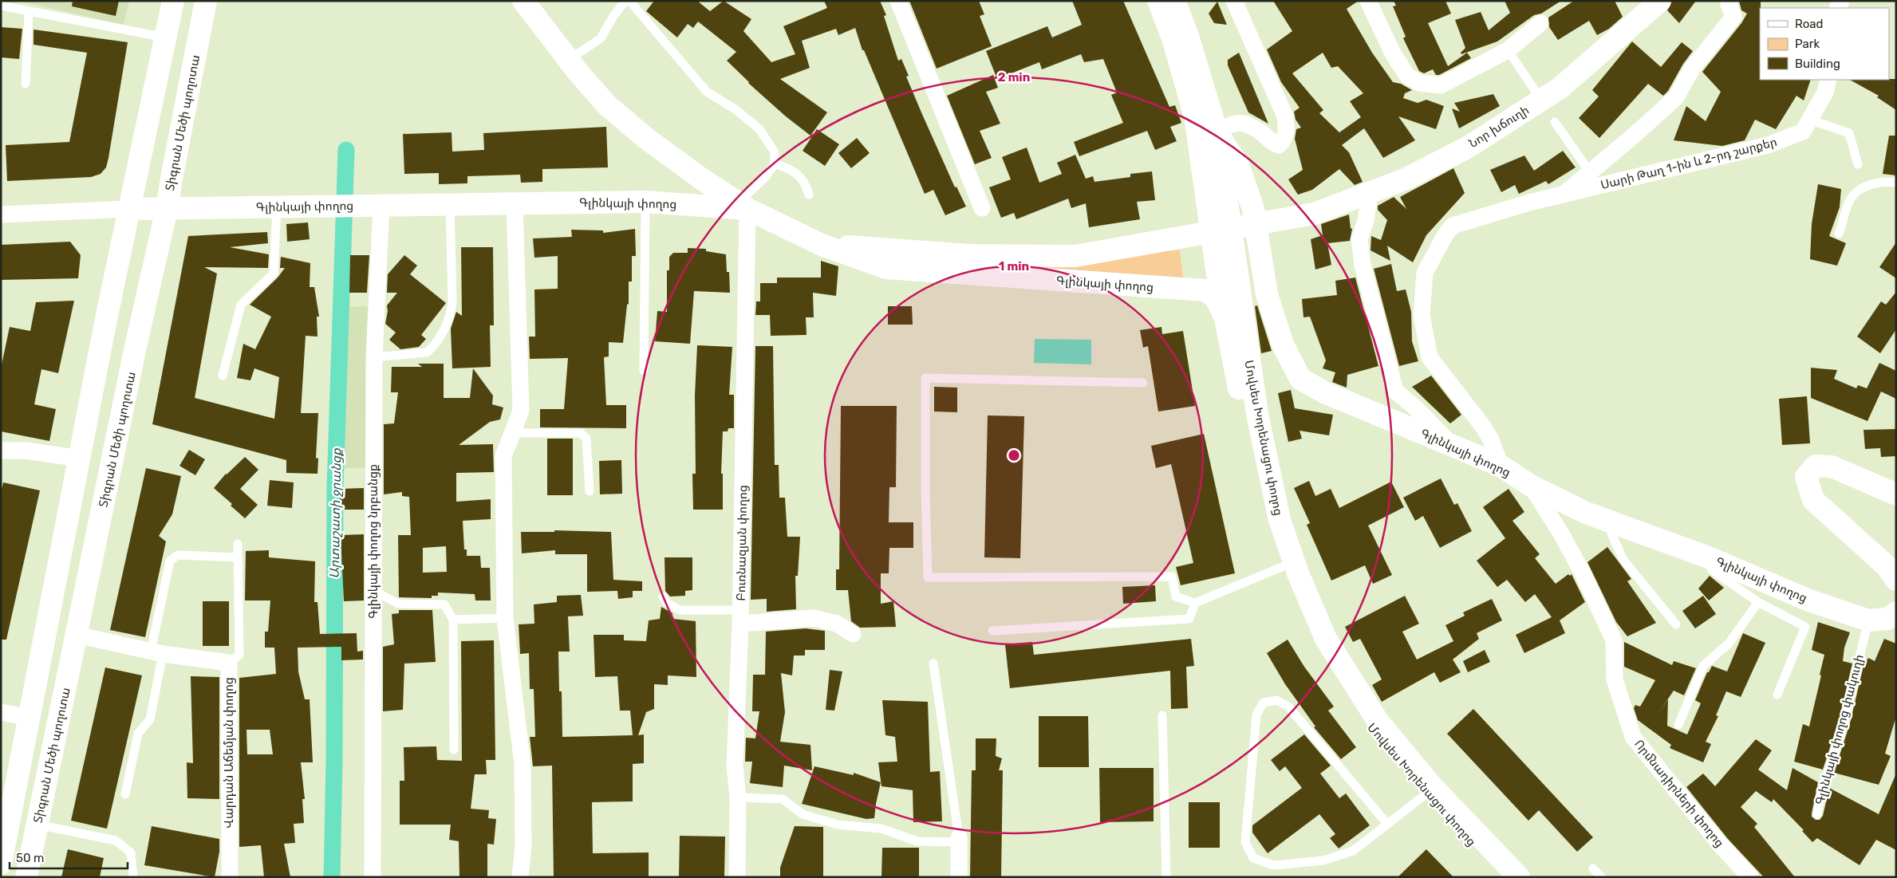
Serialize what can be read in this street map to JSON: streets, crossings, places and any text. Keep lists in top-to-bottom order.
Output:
{
  "streets": {
    "main road": [
      "Տիգրան Մեծի պողոտա",
      "Նոր խճուղի",
      "Գլինկայի փողոց",
      "Մովսես Խորենացու փողոց"
    ],
    "street": [
      "Սարի Թաղ 1-ին և 2-րդ շարքեր",
      "Գլինկայի փողոց նրբանցք",
      "Բուռնազյան փողոց",
      "Վարդան Աճեմյան փողոց",
      "Որմնադիրների փողոց"
    ],
    "lane": ["Գլինկայի փողոց փակուղի"]
  },
  "crossings": [
    ["Տիգրան Մեծի պողոտա", "Գլինկայի փողոց"],
    ["Տիգրան Մեծի պողոտա", "Վարդան Աճեմյան փողոց"],
    ["Նոր խճուղի", "Գլինկայի փողոց"],
    ["Սարի Թաղ 1-ին և 2-րդ շարքեր", "Գլինկայի փողոց"],
    ["Գլինկայի փողոց", "Մովսես Խորենացու փողոց"],
    ["Գլինկայի փողոց", "Գլինկայի փողոց նրբանցք"],
    ["Գլինկայի փողոց", "Բուռնազյան փողոց"],
    ["Գլինկայի փողոց", "Գլինկայի փողոց փակուղի"],
    ["Գլինկայի փողոց", "Որմնադիրների փողոց"]
  ],
  "water": ["Արտաշատի ջրանցք"],
  "legend": ["Road", "Park", "Building"],
  "scale_bar": "50 m",
  "rings": ["2 min", "1 min"]
}
